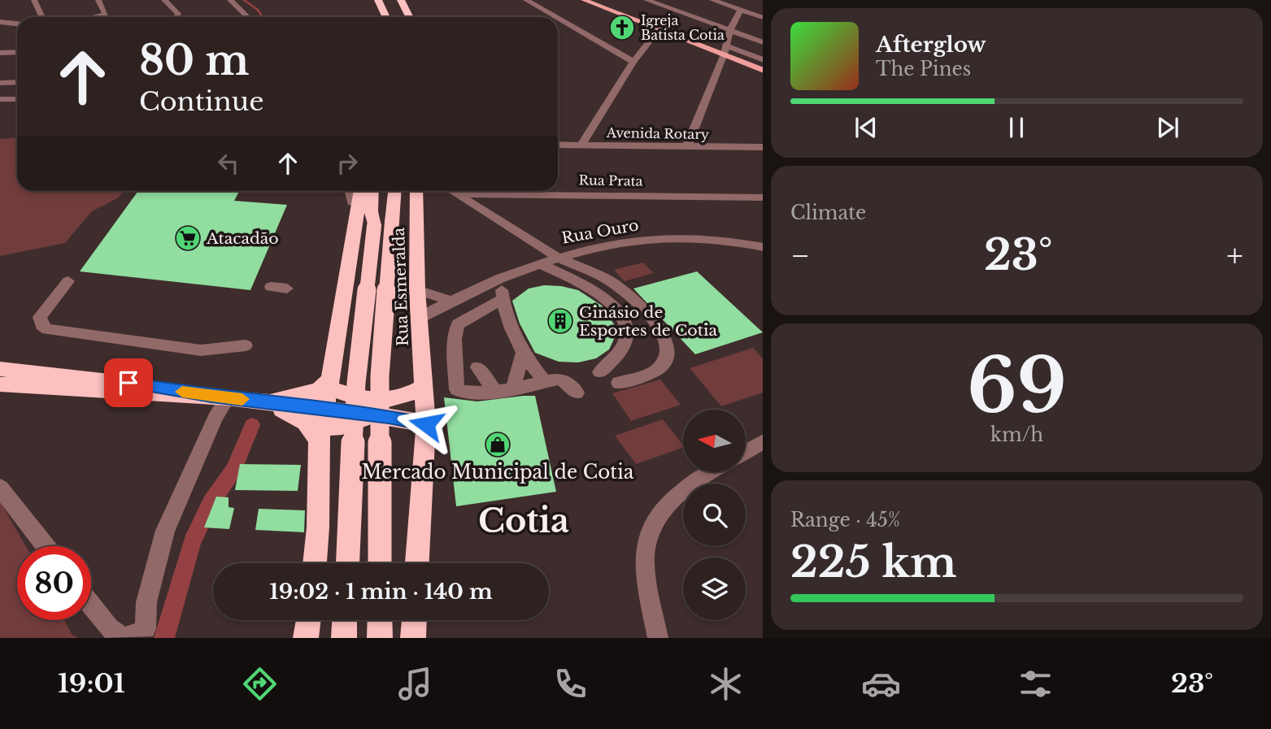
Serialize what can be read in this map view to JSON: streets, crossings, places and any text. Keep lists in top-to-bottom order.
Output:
{
  "streets": {
    "highway": ["Rua Esmeralda"],
    "street": ["Avenida Rotary", "Rua Prata", "Rua Ouro"]
  },
  "crossings": [
    ["Rua Ouro", "Rua Esmeralda"]
  ],
  "districts": ["Cotia"],
  "places": {
    "church": ["Igreja Batista Cotia"],
    "supermarket": ["Atacadão"],
    "building": ["Ginásio de Esportes de Cotia"],
    "shop": ["Mercado Municipal de Cotia"]
  },
  "north": "left",
  "page": {
    "turn": ["80 m", "Continue"],
    "song": ["Afterglow", "The Pines"],
    "tile": [
      "Climate",
      ["69", "km/h"],
      ["Range · 45%", "225 km"]
    ],
    "heat": ["−", "23°", "+"],
    "limit": "80",
    "trip": "19:02 · 1 min · 140 m",
    "tabs": ["19:01", "23°"]
  }
}
